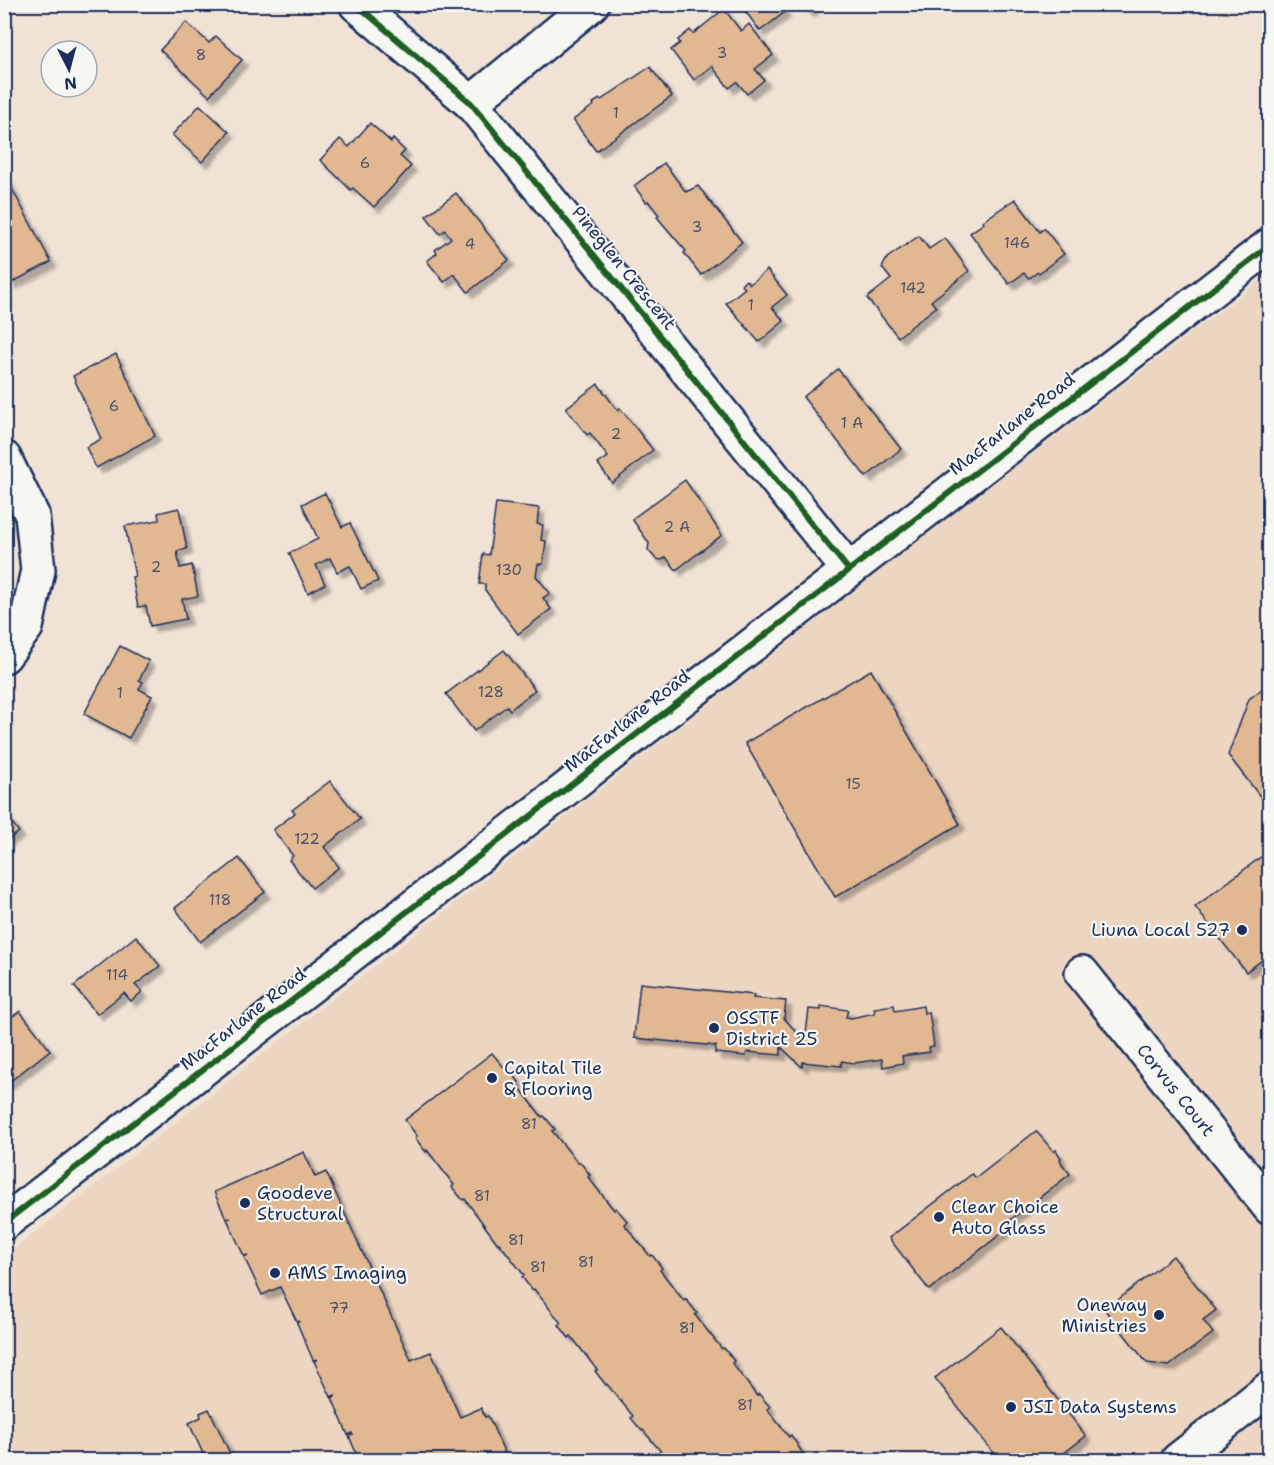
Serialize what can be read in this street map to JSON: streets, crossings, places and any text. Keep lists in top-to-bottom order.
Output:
{
  "streets": {
    "street": ["Pineglen Crescent", "MacFarlane Road", "Corvus Court"]
  },
  "crossings": [
    ["Pineglen Crescent", "MacFarlane Road"]
  ],
  "places": [
    "Liuna Local 527",
    "OSSTF District 25",
    "Capital Tile & Flooring",
    "Goodeve Structural",
    "Clear Choice Auto Glass",
    "AMS Imaging",
    "Oneway Ministries",
    "JSI Data Systems"
  ],
  "house_numbers": [
    "3",
    "8",
    "1",
    "6",
    "3",
    "146",
    "4",
    "142",
    "1",
    "6",
    "1 A",
    "2",
    "2 A",
    "2",
    "130",
    "128",
    "1",
    "15",
    "122",
    "118",
    "114",
    "81",
    "81",
    "81",
    "81",
    "81",
    "77",
    "81",
    "81"
  ],
  "north": "bottom"
}
